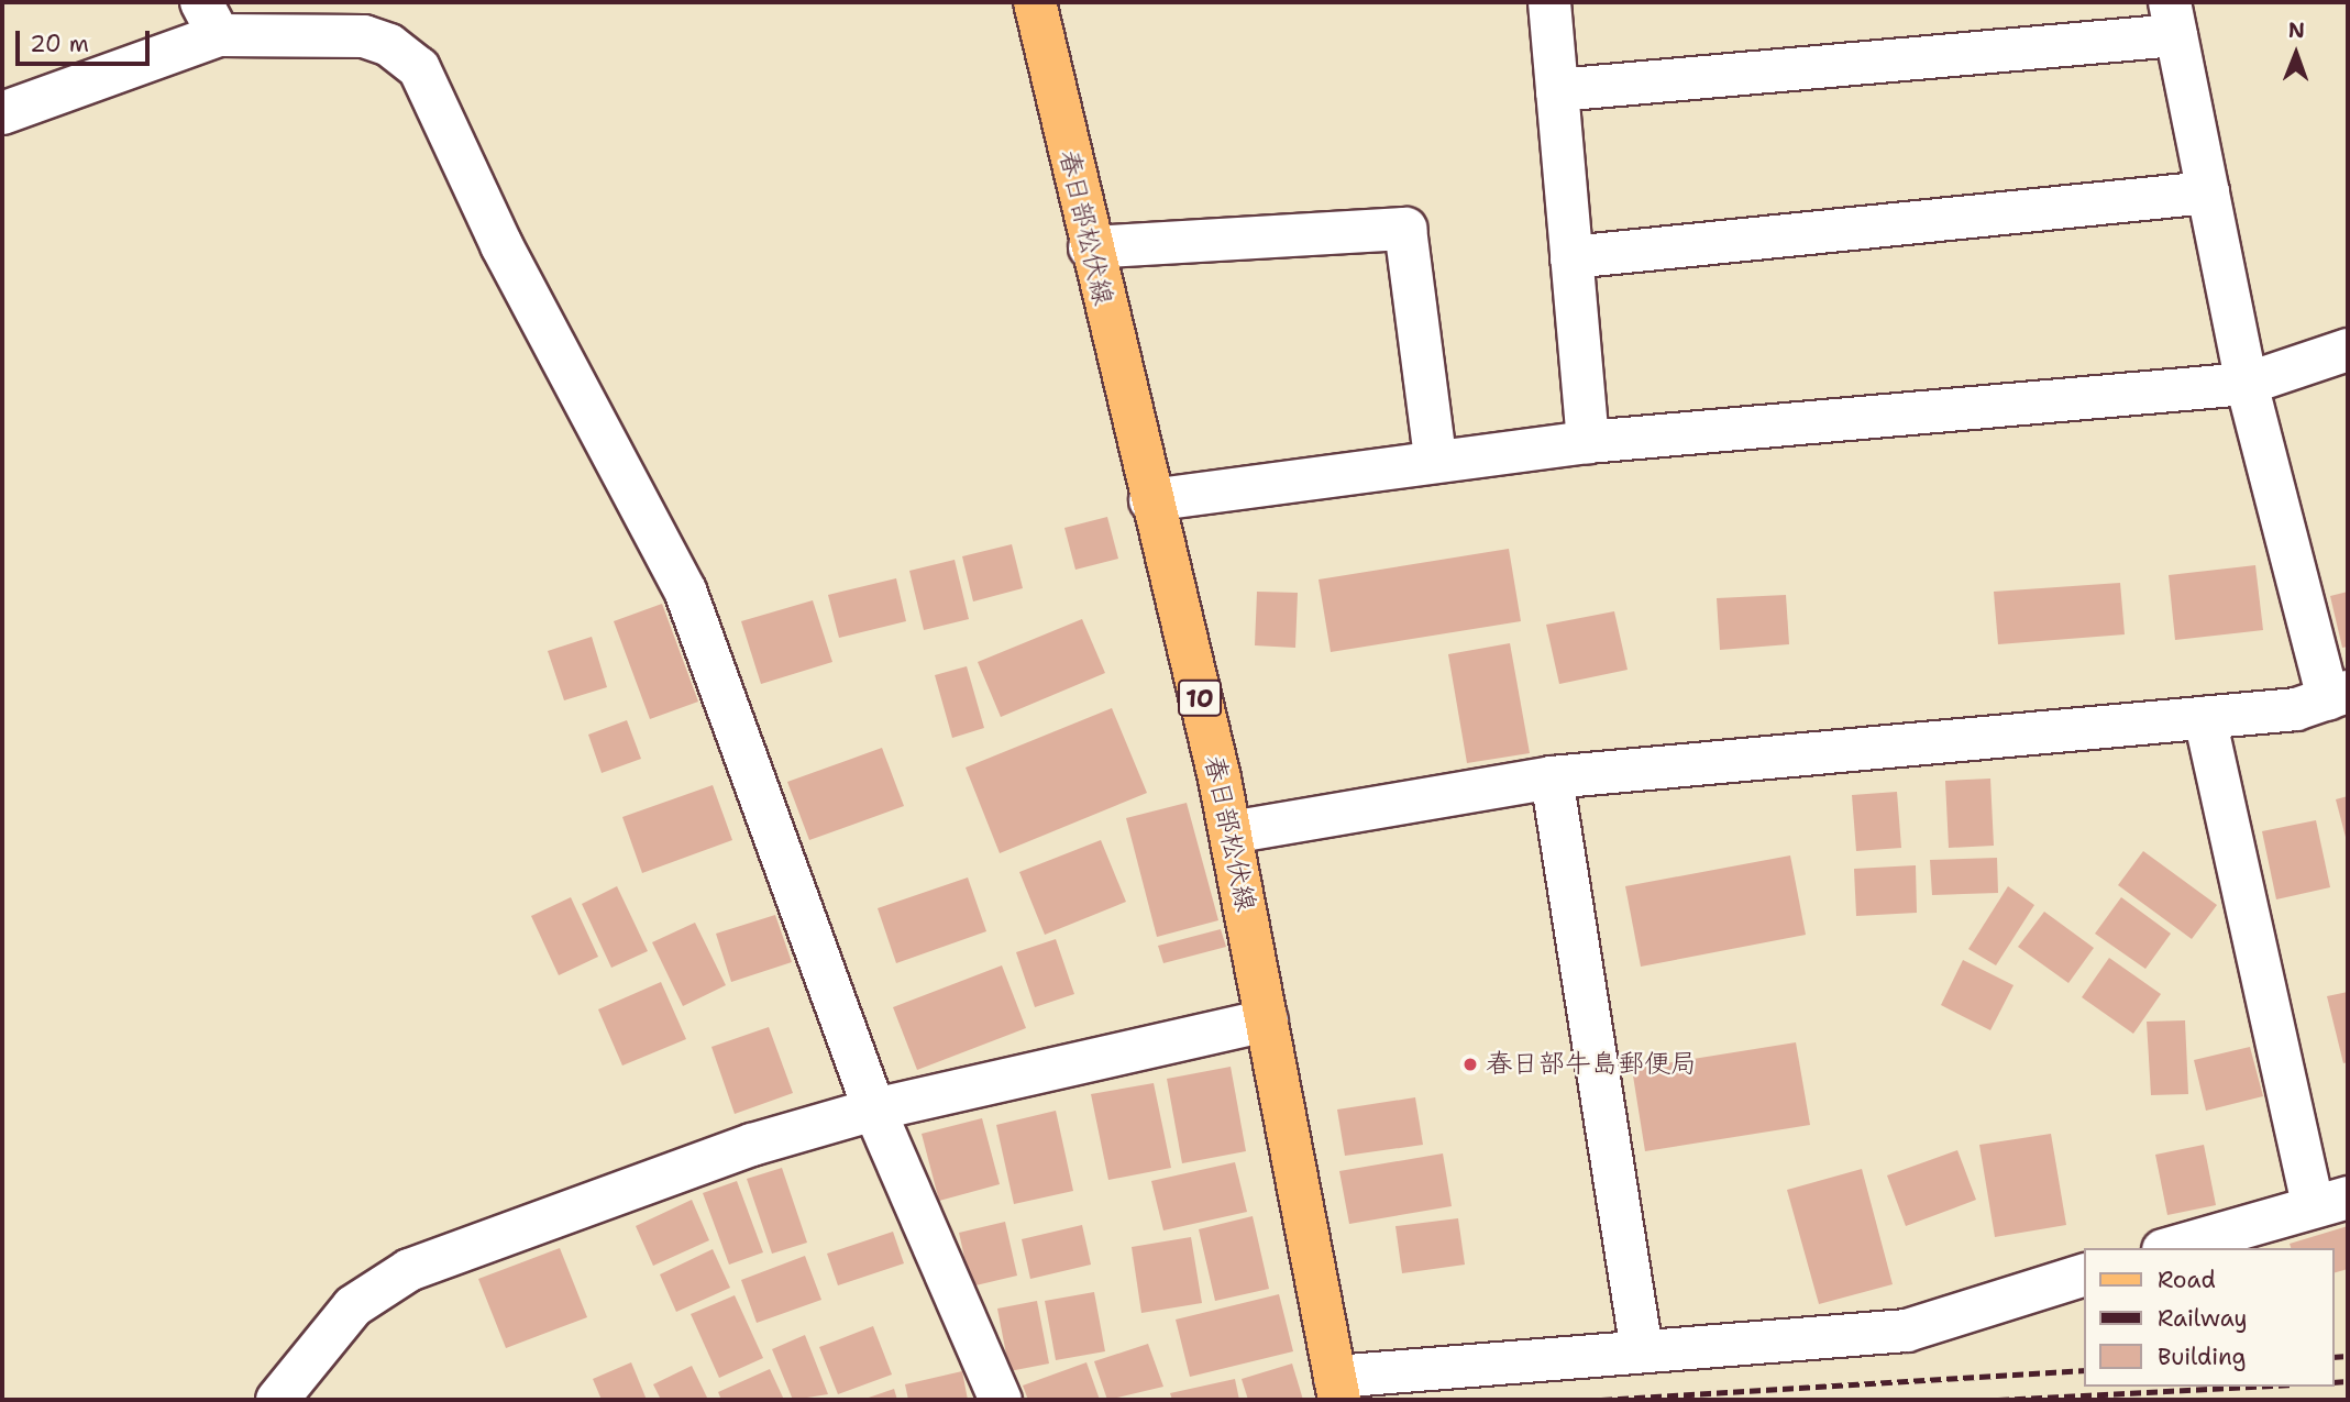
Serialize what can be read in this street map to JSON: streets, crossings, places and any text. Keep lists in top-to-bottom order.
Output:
{
  "streets": {
    "main road": ["春日部松伏線", "10"]
  },
  "places": ["春日部牛島郵便局"],
  "legend": ["Road", "Railway", "Building"],
  "scale_bar": "20 m",
  "north": "top"
}
